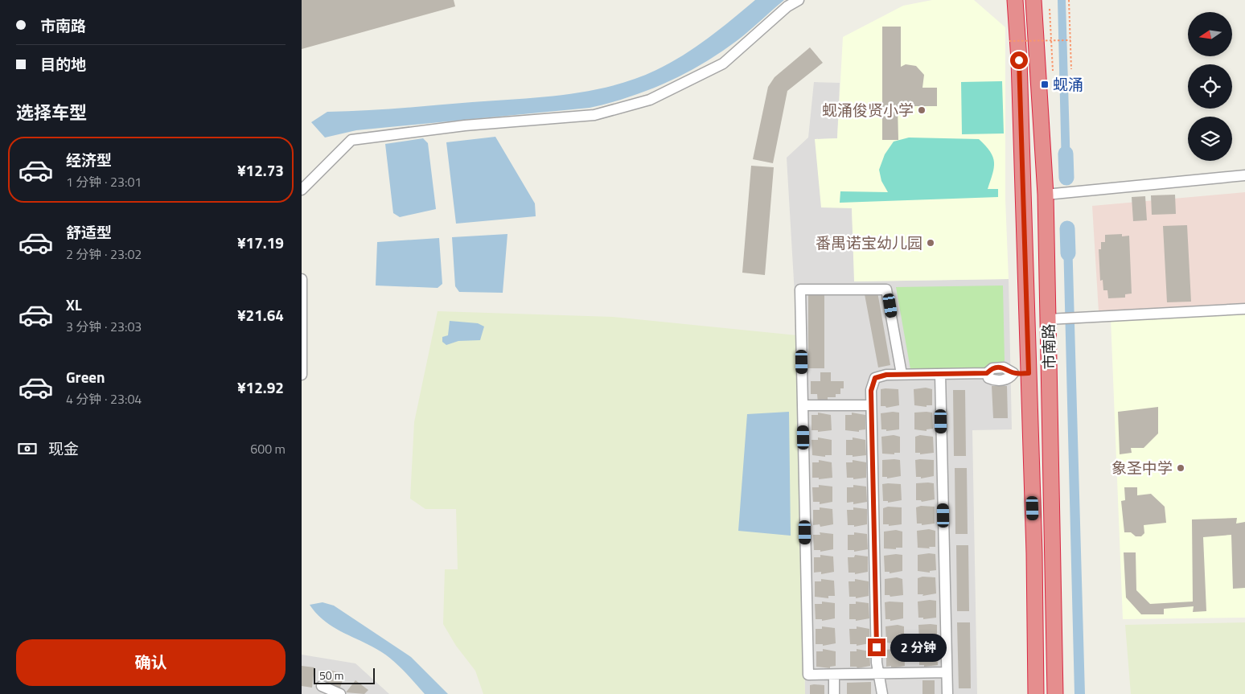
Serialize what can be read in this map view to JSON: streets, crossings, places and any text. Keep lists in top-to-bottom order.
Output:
{
  "streets": {
    "highway": ["市南路"]
  },
  "places": {
    "transit": ["蚬涌"],
    "other": ["蚬涌俊贤小学", "番禺诺宝幼儿园", "象圣中学"]
  },
  "scale_bar": "50 m",
  "north": "left",
  "page": {
    "banner": ["市南路", "目的地"],
    "heading": "选择车型",
    "list": [
      {
        "name": "经济型",
        "note": "1 分钟 · 23:01",
        "value": "¥12.73"
      },
      {
        "name": "舒适型",
        "note": "2 分钟 · 23:02",
        "value": "¥17.19"
      },
      {
        "name": "XL",
        "note": "3 分钟 · 23:03",
        "value": "¥21.64"
      },
      {
        "name": "Green",
        "note": "4 分钟 · 23:04",
        "value": "¥12.92"
      }
    ],
    "pay": ["现金", "600 m"],
    "buttons": "确认",
    "bubble": "2 分钟",
    "scale": "50 m"
  }
}
